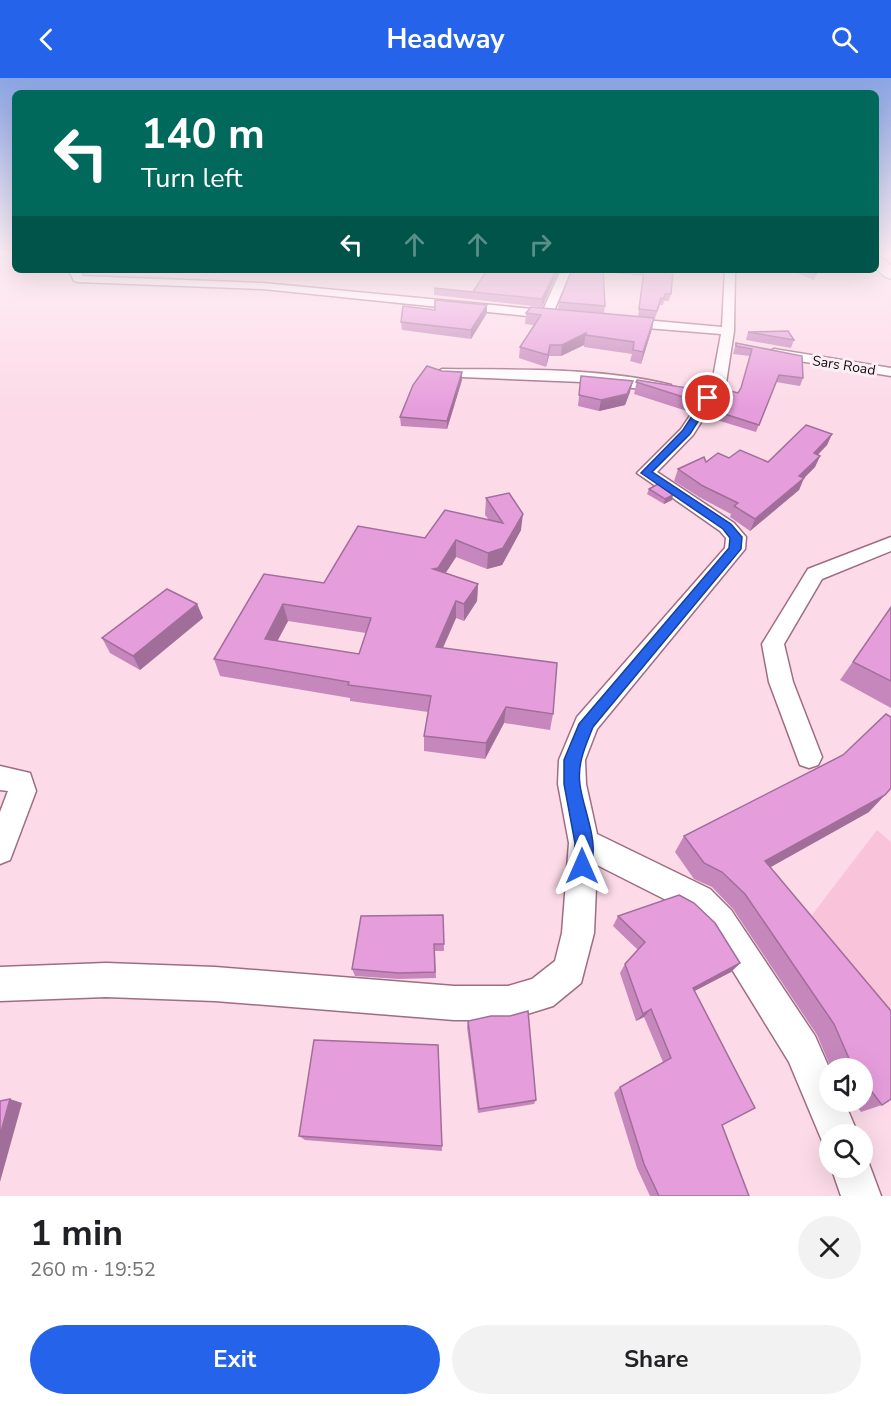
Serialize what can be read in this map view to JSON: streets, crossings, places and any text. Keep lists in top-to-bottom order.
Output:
{
  "streets": {
    "street": ["Sars Road"]
  },
  "page": {
    "header": "Headway",
    "turn": ["140 m", "Turn left"],
    "heading": ["1 min", "260 m · 19:52"],
    "buttons": ["Exit", "Share"]
  }
}
